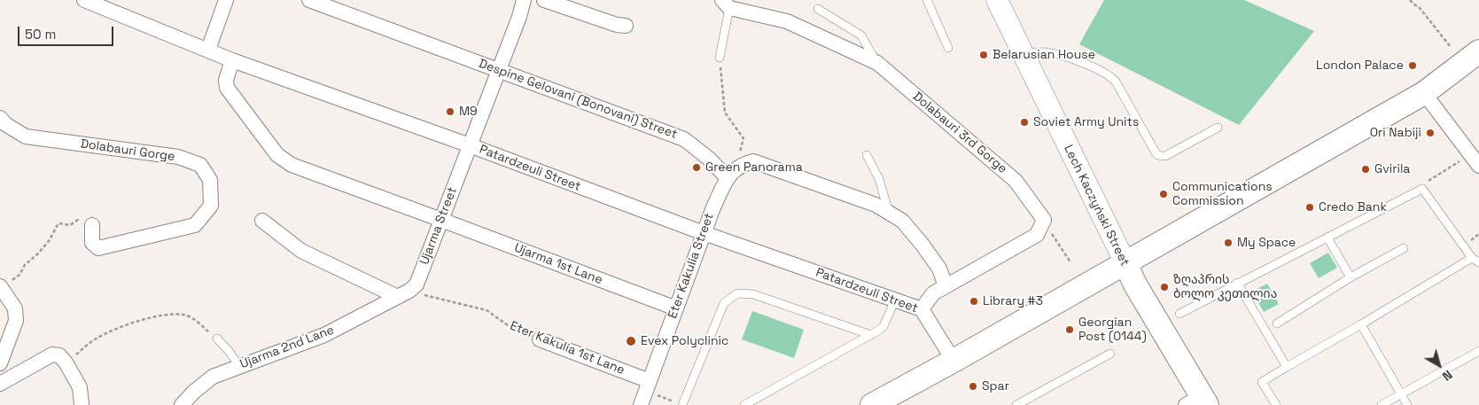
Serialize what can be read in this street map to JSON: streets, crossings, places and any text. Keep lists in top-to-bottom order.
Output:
{
  "streets": {
    "main road": ["Lech Kaczyński Street"],
    "street": [
      "Despine Gelovani (Bonovani) Street",
      "Dolabauri 3rd Gorge",
      "Dolabauri Gorge",
      "Patardzeuli Street",
      "Ujarma Street",
      "Ujarma 1st Lane",
      "Eter Kakulia Street",
      "Ujarma 2nd Lane",
      "Eter Kakulia 1st Lane"
    ]
  },
  "crossings": [
    ["Despine Gelovani (Bonovani) Street", "Ujarma Street"],
    ["Despine Gelovani (Bonovani) Street", "Eter Kakulia Street"],
    ["Patardzeuli Street", "Ujarma Street"],
    ["Patardzeuli Street", "Ujarma 1st Lane"],
    ["Patardzeuli Street", "Eter Kakulia Street"],
    ["Ujarma Street", "Ujarma 1st Lane"],
    ["Ujarma Street", "Ujarma 2nd Lane"],
    ["Ujarma Street", "Eter Kakulia 1st Lane"],
    ["Ujarma 1st Lane", "Eter Kakulia Street"],
    ["Eter Kakulia Street", "Eter Kakulia 1st Lane"],
    ["Ujarma 2nd Lane", "Eter Kakulia 1st Lane"]
  ],
  "places": [
    "Belarusian House",
    "London Palace",
    "M9",
    "Soviet Army Units",
    "Ori Nabiji",
    "Green Panorama",
    "Gvirila",
    "Communications Commission",
    "Credo Bank",
    "My Space",
    "ზღაპრის ბოლო კეთილია",
    "Library #3",
    "Georgian Post (0144)",
    "Evex Polyclinic",
    "Spar"
  ],
  "scale_bar": "50 m",
  "north": "bottom right"
}
